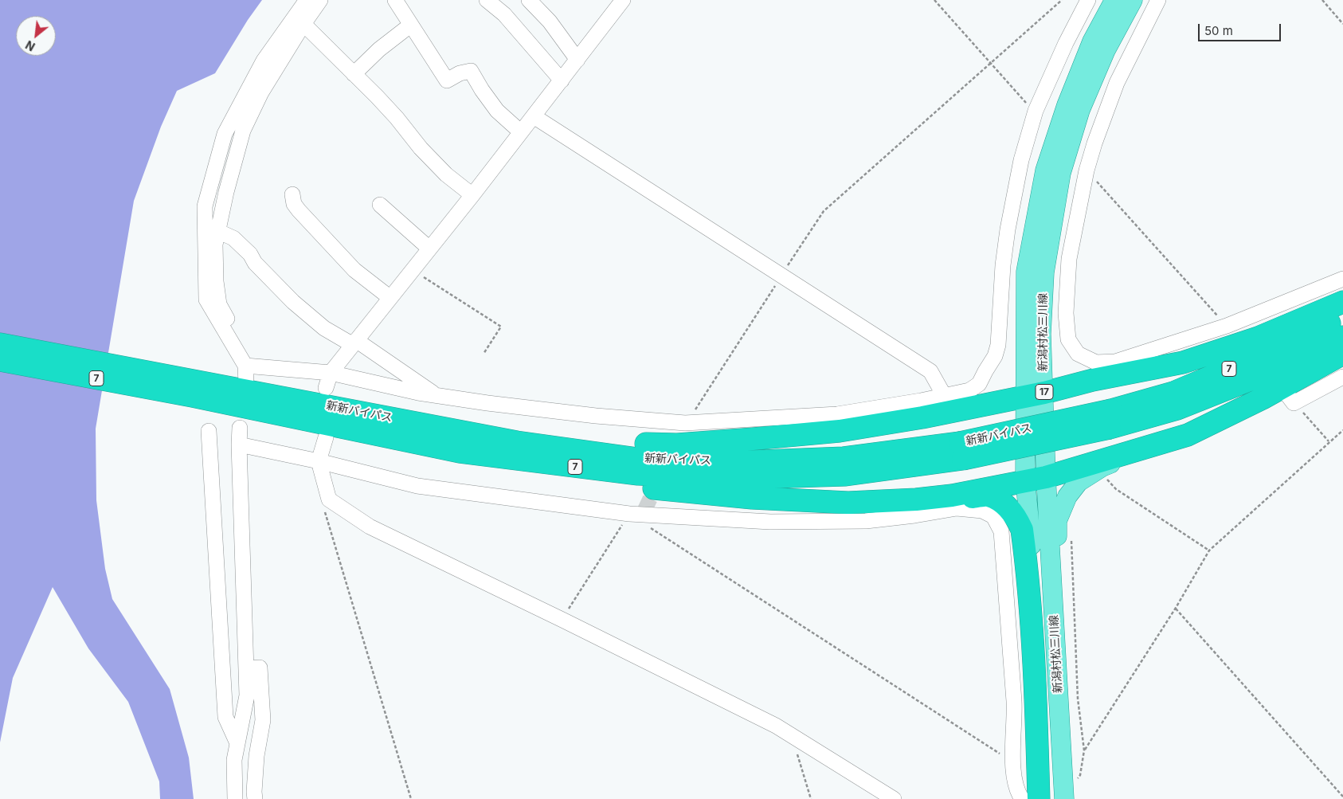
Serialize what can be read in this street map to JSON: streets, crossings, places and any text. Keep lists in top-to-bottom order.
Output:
{
  "streets": {
    "highway": ["7", "新新バイパス"],
    "main road": ["新潟村松三川線", "17"]
  },
  "scale_bar": "50 m",
  "north": "bottom left"
}
